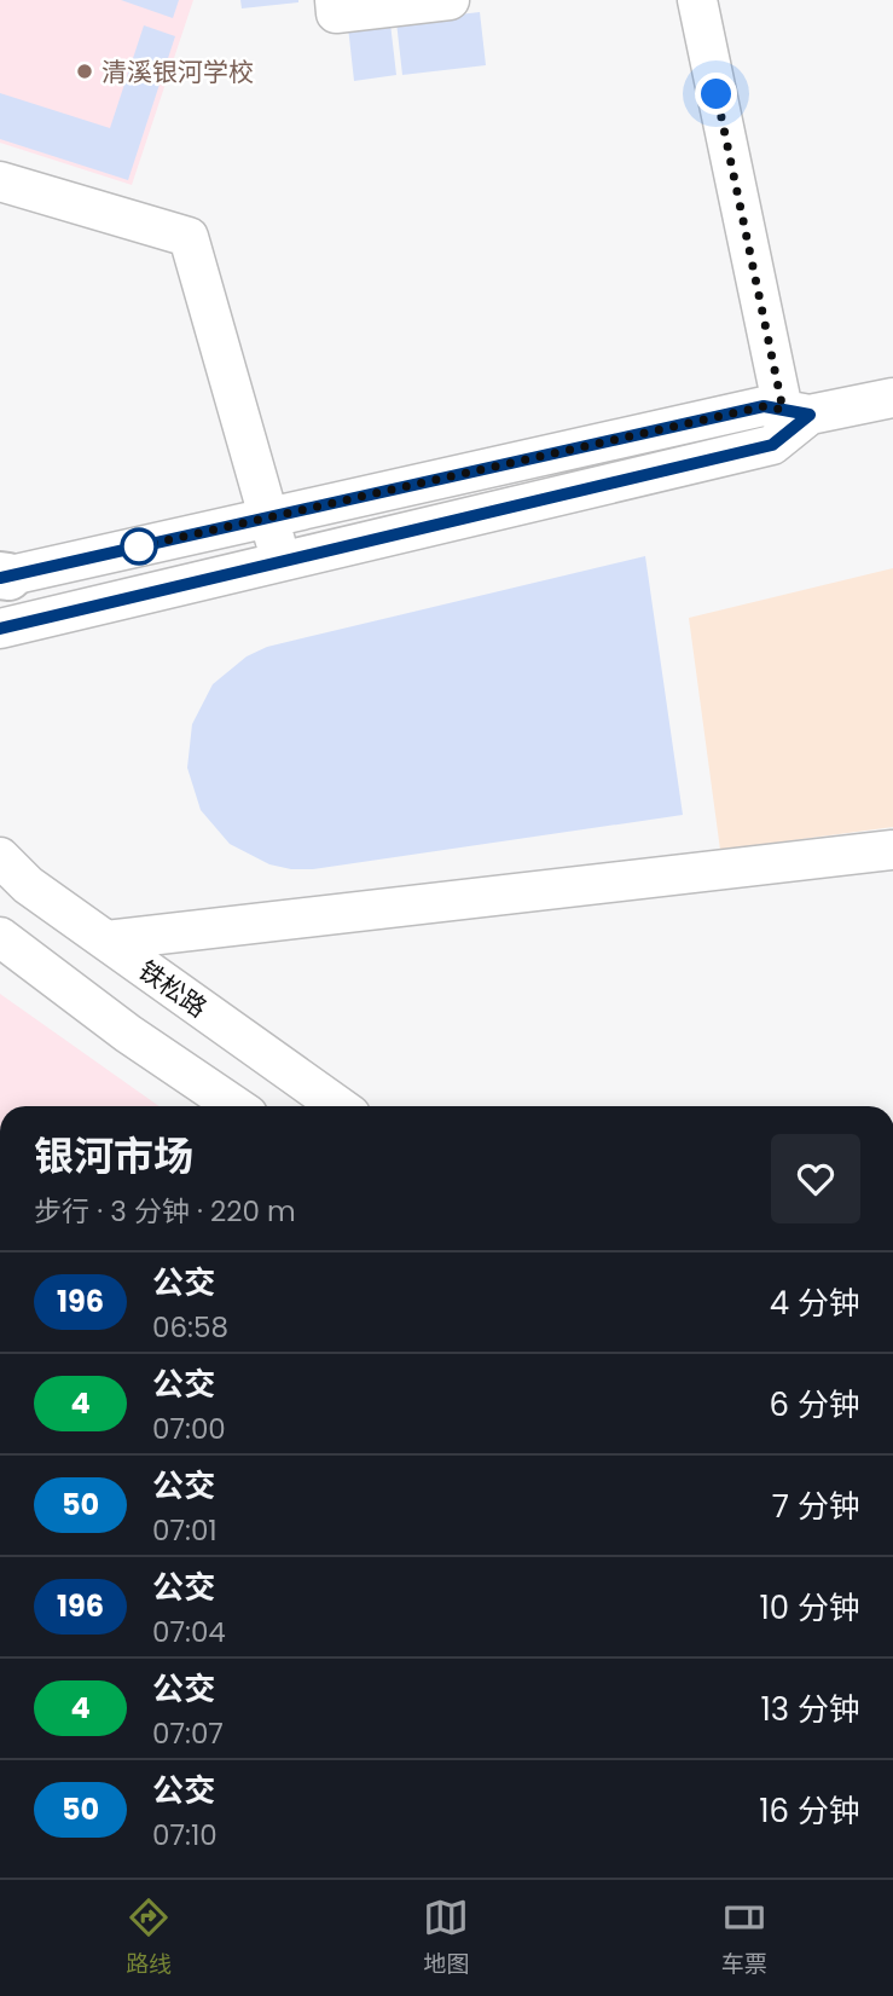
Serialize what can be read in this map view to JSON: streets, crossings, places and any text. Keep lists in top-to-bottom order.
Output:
{
  "streets": {
    "street": ["铁松路"]
  },
  "places": ["清溪银河学校"],
  "lines": ["bus line 196"],
  "page": {
    "heading": ["银河市场", "步行 · 3 分钟 · 220 m"],
    "list": [
      {
        "mark": "196",
        "name": "公交",
        "note": "06:58",
        "value": "4 分钟"
      },
      {
        "mark": "4",
        "name": "公交",
        "note": "07:00",
        "value": "6 分钟"
      },
      {
        "mark": "50",
        "name": "公交",
        "note": "07:01",
        "value": "7 分钟"
      },
      {
        "mark": "196",
        "name": "公交",
        "note": "07:04",
        "value": "10 分钟"
      },
      {
        "mark": "4",
        "name": "公交",
        "note": "07:07",
        "value": "13 分钟"
      },
      {
        "mark": "50",
        "name": "公交",
        "note": "07:10",
        "value": "16 分钟"
      }
    ],
    "tabs": ["路线", "地图", "车票"]
  }
}
